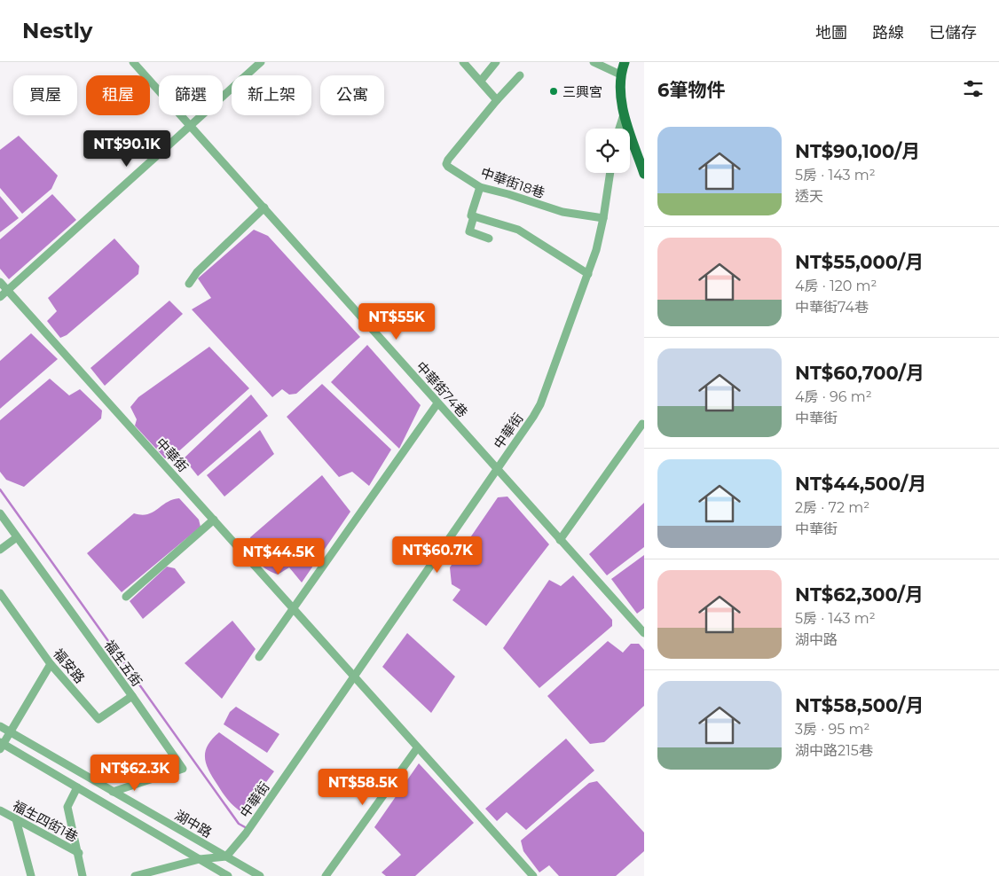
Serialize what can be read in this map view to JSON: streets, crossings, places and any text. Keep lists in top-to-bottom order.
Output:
{
  "streets": {
    "street": [
      "中華街18巷",
      "中華街74巷",
      "中華街",
      "福生五街",
      "福安路",
      "福生四街1巷",
      "湖中路"
    ]
  },
  "crossings": [
    ["中華街18巷", "中華街"],
    ["中華街74巷", "中華街"],
    ["中華街", "湖中路"],
    ["福生五街", "福安路"],
    ["福生五街", "湖中路"]
  ],
  "places": ["三興宮"],
  "page": {
    "header": "Nestly",
    "nav": ["地圖", "路線", "已儲存"],
    "heading": "6筆物件",
    "chip": [
      "買屋",
      "租屋",
      "篩選",
      "新上架",
      "公寓"
    ],
    "list": [
      {
        "name": "NT$90,100/月",
        "note": "5房 · 143 m² · 透天"
      },
      {
        "name": "NT$55,000/月",
        "note": "4房 · 120 m² · 中華街74巷"
      },
      {
        "name": "NT$60,700/月",
        "note": "4房 · 96 m² · 中華街"
      },
      {
        "name": "NT$44,500/月",
        "note": "2房 · 72 m² · 中華街"
      },
      {
        "name": "NT$62,300/月",
        "note": "5房 · 143 m² · 湖中路"
      },
      {
        "name": "NT$58,500/月",
        "note": "3房 · 95 m² · 湖中路215巷"
      }
    ],
    "price": [
      "NT$90.1K",
      "NT$55K",
      "NT$60.7K",
      "NT$44.5K",
      "NT$62.3K",
      "NT$58.5K"
    ]
  }
}
